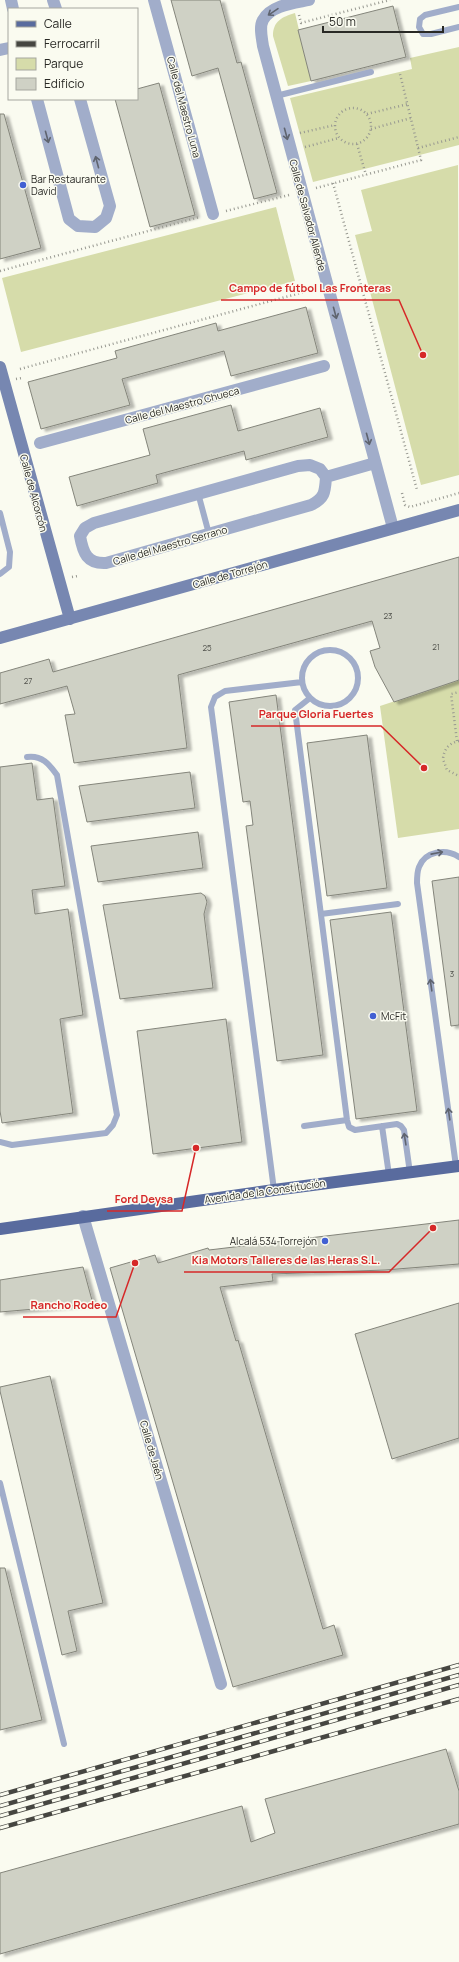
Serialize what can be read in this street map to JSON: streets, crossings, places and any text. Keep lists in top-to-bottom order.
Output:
{
  "streets": {
    "main road": ["Avenida de la Constitución"],
    "street": [
      "Calle del Maestro Luna",
      "Calle de Salvador Allende",
      "Calle del Maestro Chueca",
      "Calle de Alcorcón",
      "Calle del Maestro Serrano",
      "Calle de Torrejón",
      "Calle de Jaén"
    ]
  },
  "crossings": [
    ["Calle de Salvador Allende", "Calle de Torrejón"],
    ["Calle de Alcorcón", "Calle de Torrejón"],
    ["Avenida de la Constitución", "Calle de Jaén"]
  ],
  "one_way": ["Calle de Salvador Allende"],
  "places": [
    "Bar Restaurante David",
    "Campo de fútbol Las Fronteras",
    "Parque Gloria Fuertes",
    "McFit",
    "Ford Deysa",
    "Kia Motors Talleres de las Heras S.L.",
    "Alcalá 534 Torrejón",
    "Rancho Rodeo"
  ],
  "house_numbers": [
    "23",
    "21",
    "25",
    "27",
    "3"
  ],
  "legend": [
    "Calle",
    "Ferrocarril",
    "Parque",
    "Edificio"
  ],
  "scale_bar": "50 m"
}
